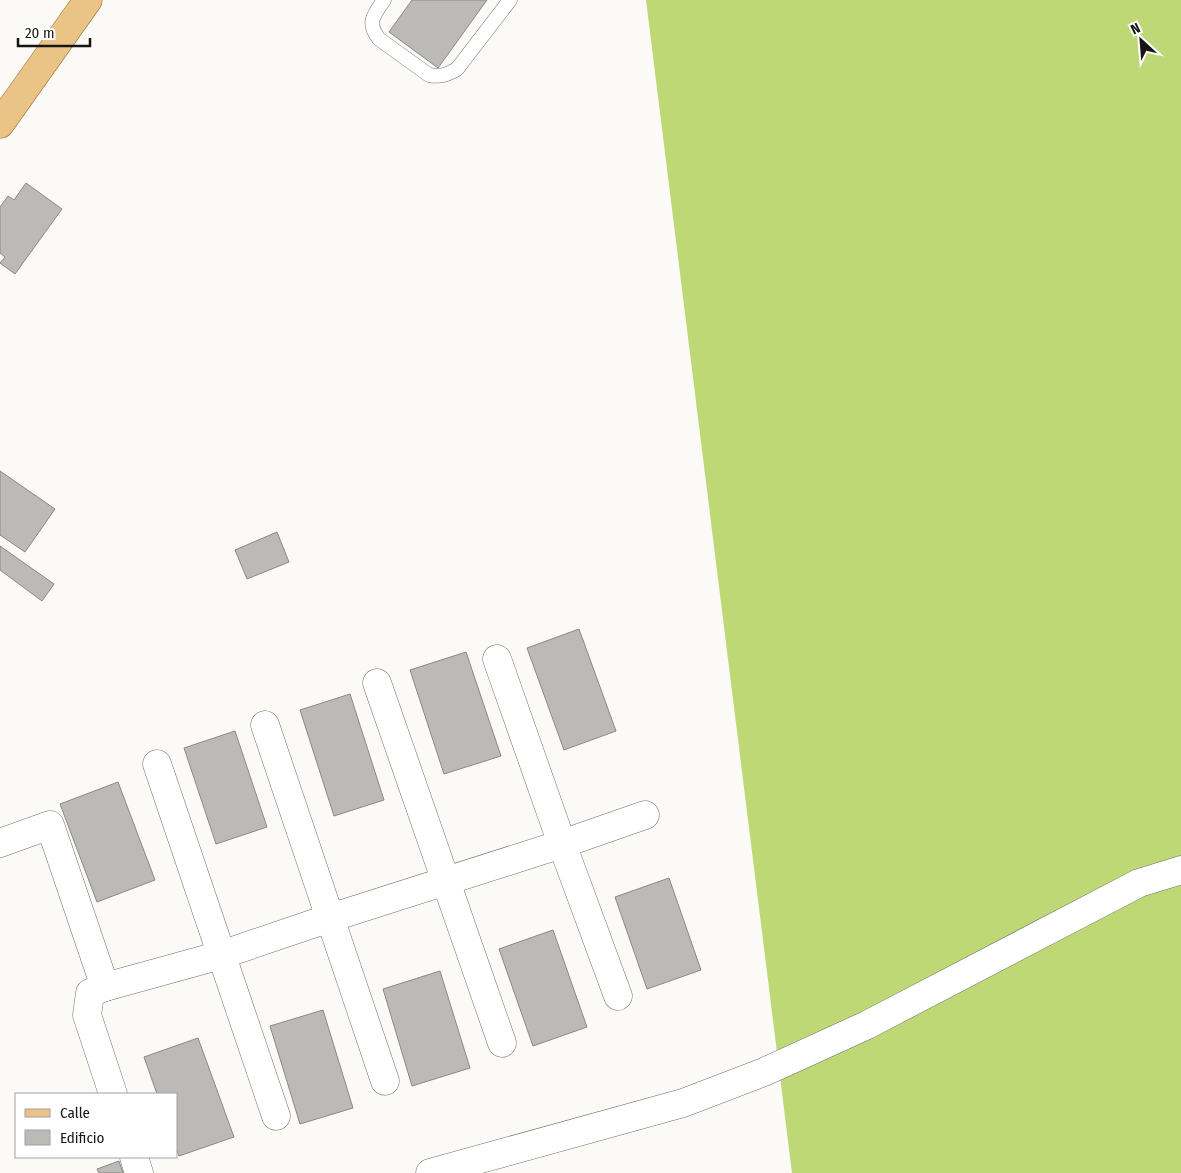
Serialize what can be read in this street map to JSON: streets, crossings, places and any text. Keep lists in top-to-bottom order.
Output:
{
  "legend": ["Calle", "Edificio"],
  "scale_bar": "20 m",
  "north": "top left"
}
